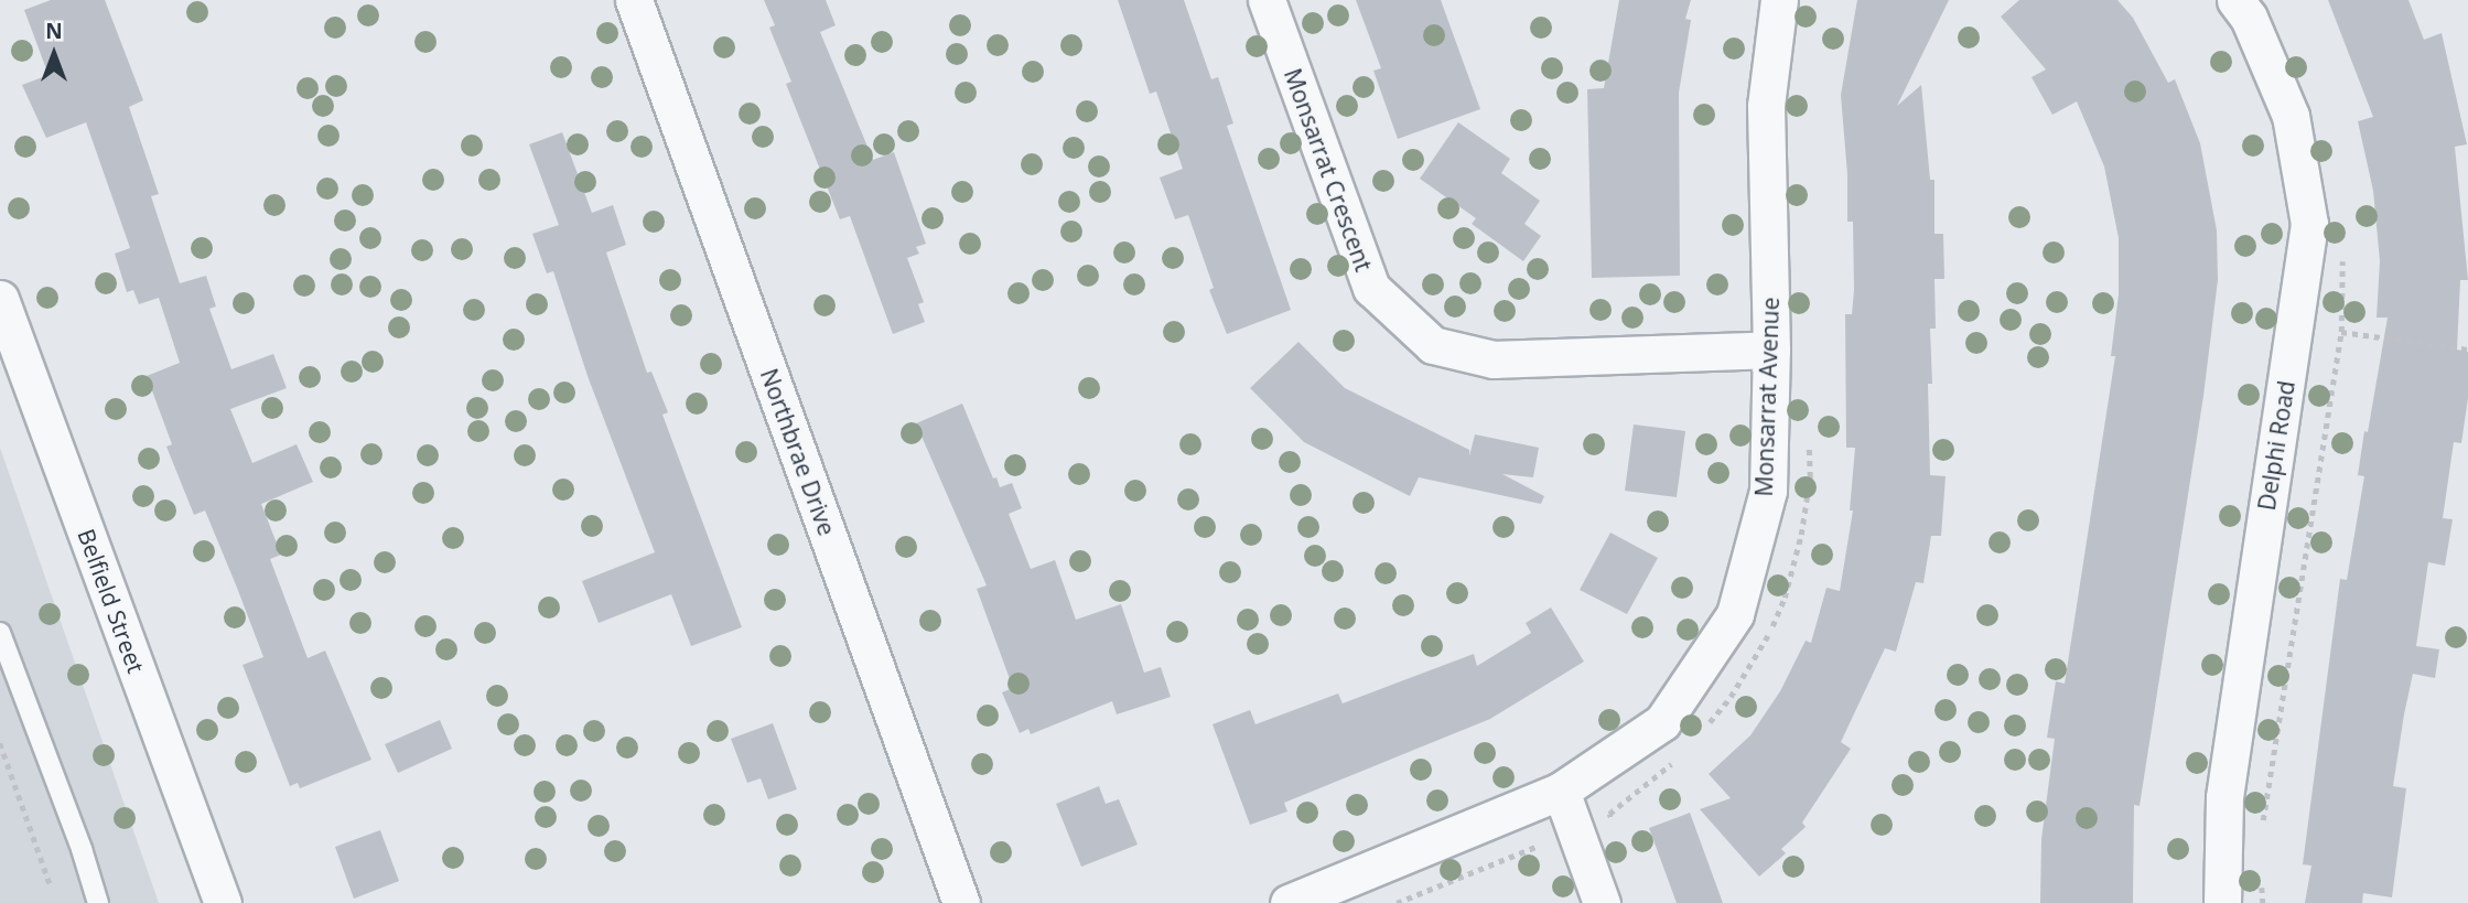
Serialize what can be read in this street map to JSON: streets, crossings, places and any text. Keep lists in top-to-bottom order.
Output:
{
  "streets": {
    "street": [
      "Monsarrat Crescent",
      "Monsarrat Avenue",
      "Delphi Road",
      "Northbrae Drive",
      "Belfield Street"
    ]
  },
  "crossings": [
    ["Monsarrat Crescent", "Monsarrat Avenue"]
  ],
  "north": "top"
}
